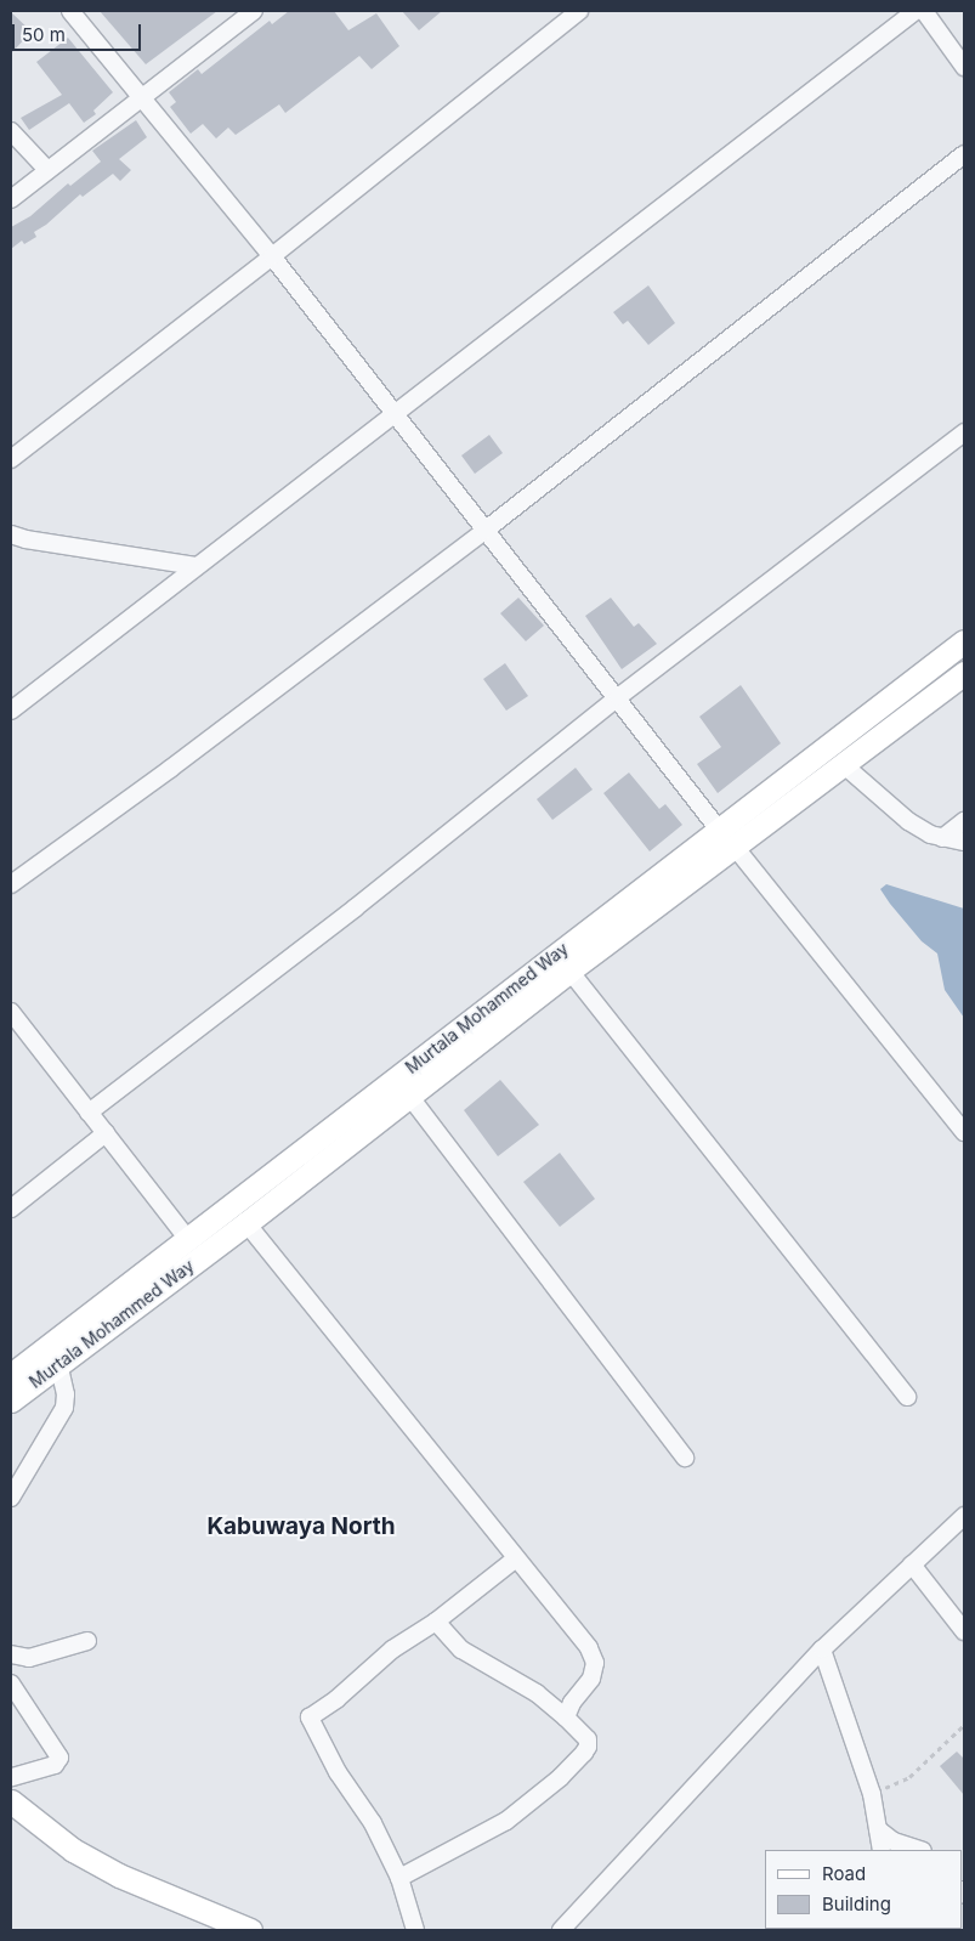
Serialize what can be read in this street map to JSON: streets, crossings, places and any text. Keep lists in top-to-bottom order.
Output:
{
  "streets": {
    "main road": ["Murtala Mohammed Way"]
  },
  "districts": ["Kabuwaya North"],
  "legend": ["Road", "Building"],
  "scale_bar": "50 m"
}
